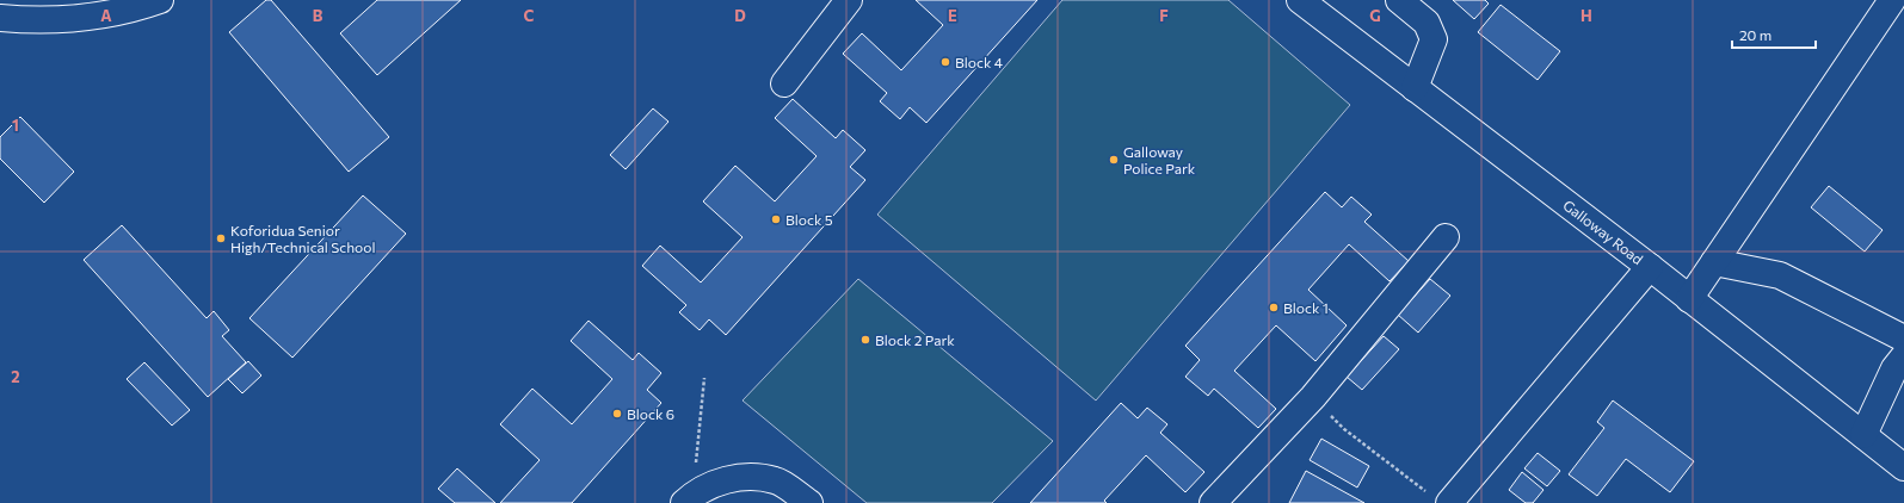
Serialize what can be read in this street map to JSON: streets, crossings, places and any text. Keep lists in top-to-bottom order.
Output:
{
  "streets": {
    "street": ["Galloway Road"]
  },
  "places": [
    "Block 4",
    "Galloway Police Park",
    "Block 5",
    "Koforidua Senior High/Technical School",
    "Block 1",
    "Block 2 Park",
    "Block 6"
  ],
  "scale_bar": "20 m",
  "grid": {
    "columns": [
      "A",
      "B",
      "C",
      "D",
      "E",
      "F",
      "G",
      "H"
    ],
    "rows": ["1", "2"]
  }
}
